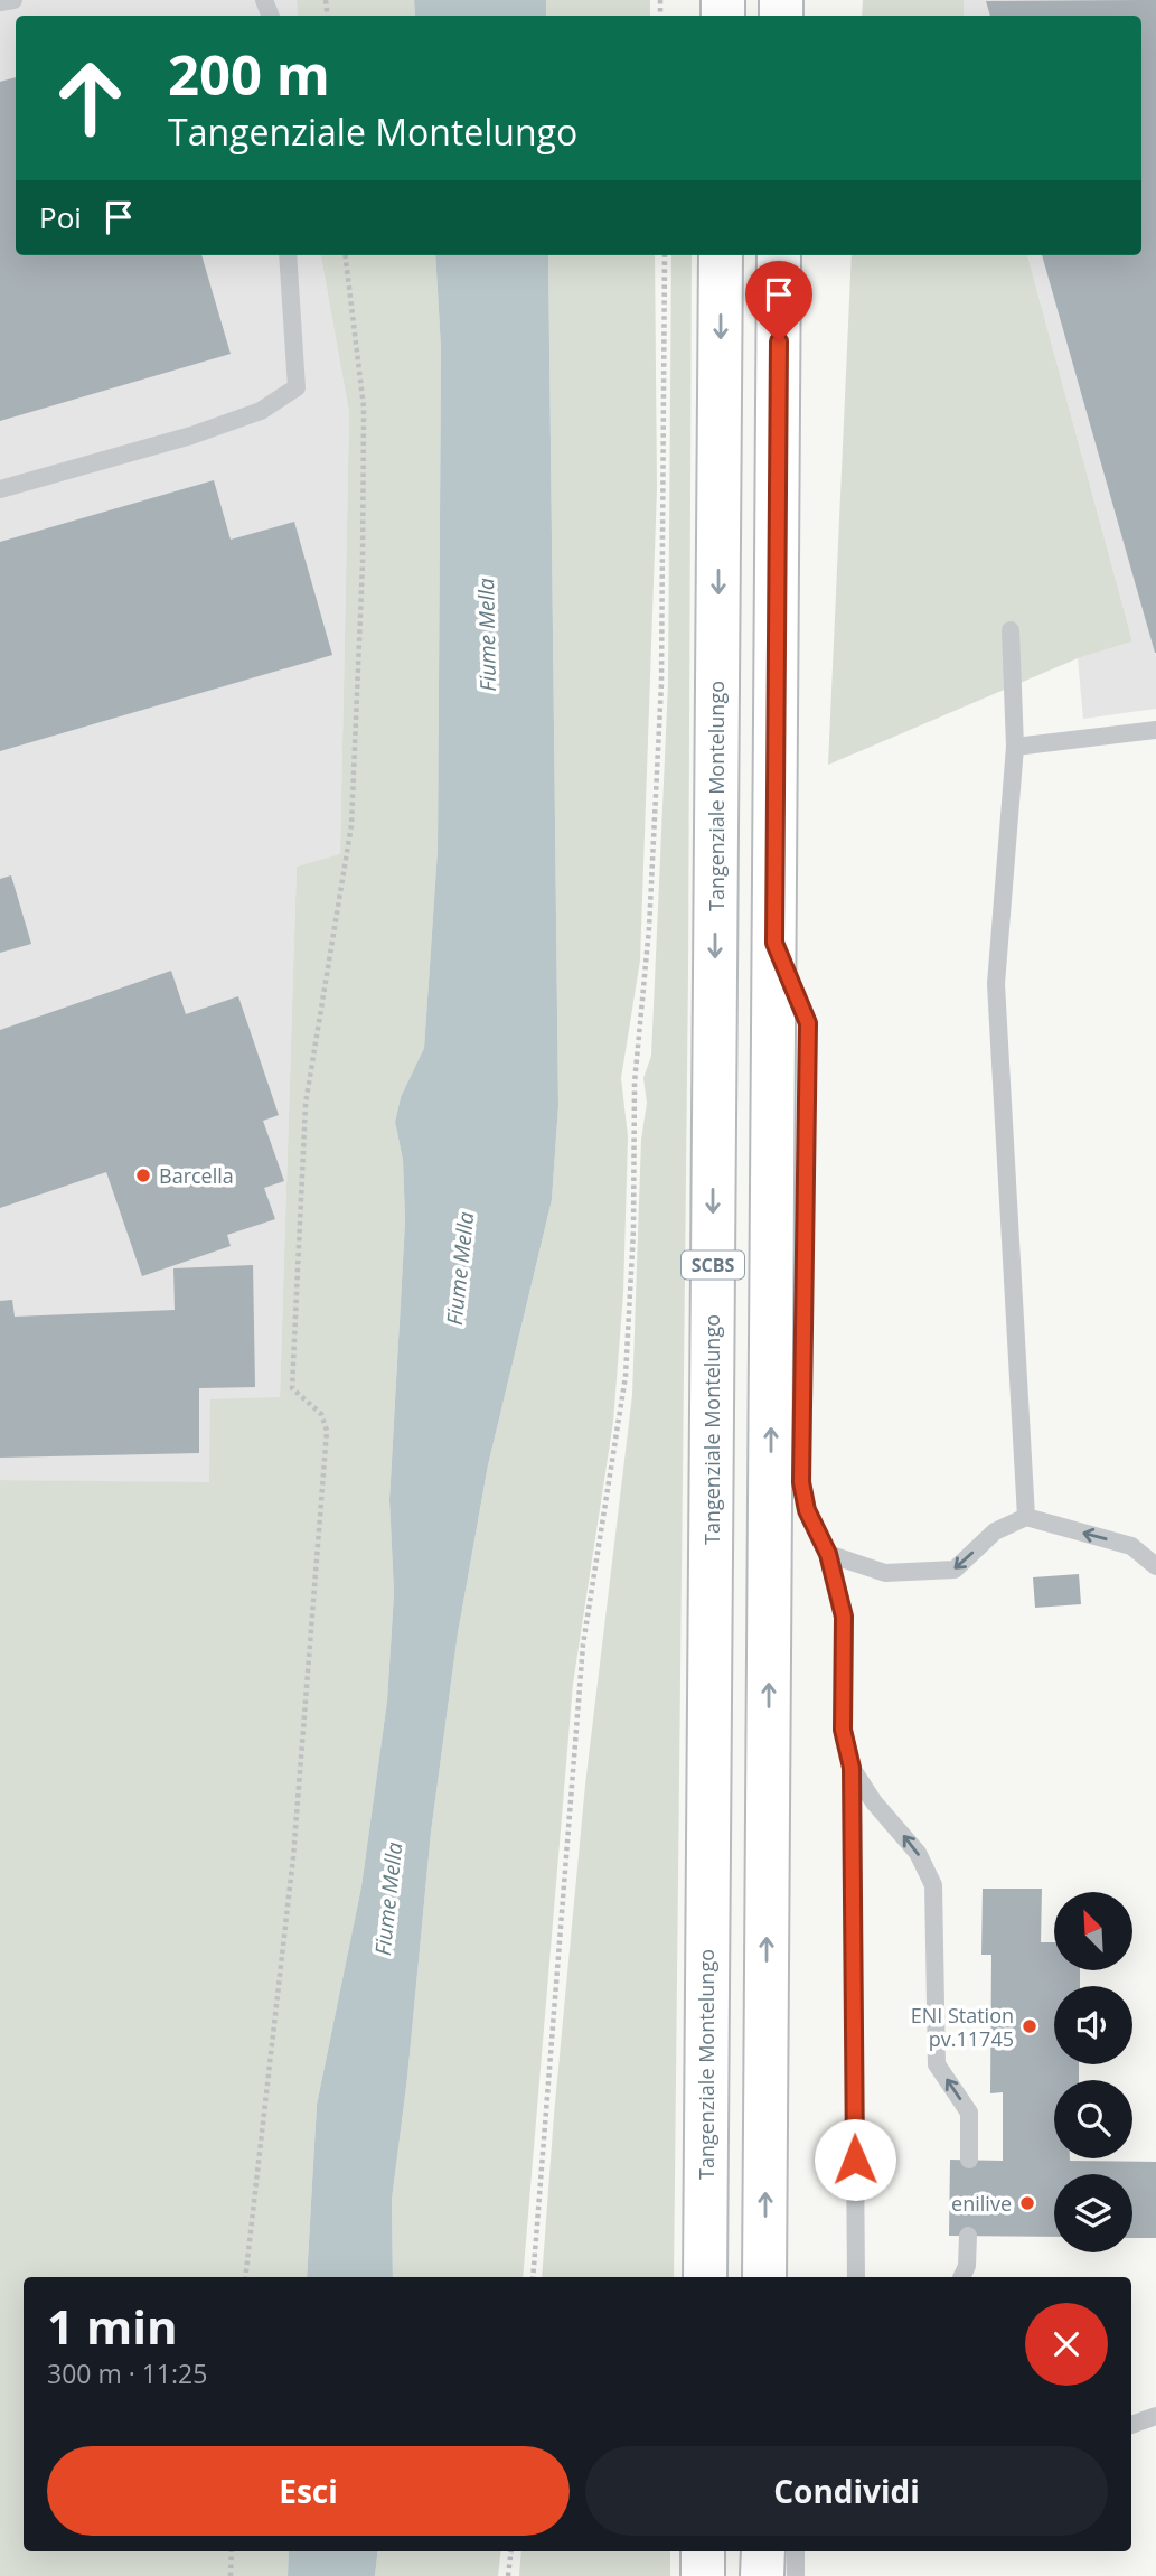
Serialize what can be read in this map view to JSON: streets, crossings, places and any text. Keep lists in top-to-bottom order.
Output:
{
  "streets": {
    "highway": ["Tangenziale Montelungo", "SCBS"]
  },
  "water": ["Fiume Mella"],
  "places": ["Barcella", "ENI Station pv.11745", "enilive"],
  "north": "top left",
  "page": {
    "turn": ["200 m", "Tangenziale Montelungo"],
    "then": "Poi",
    "heading": ["1 min", "300 m · 11:25"],
    "buttons": ["Esci", "Condividi"]
  }
}
